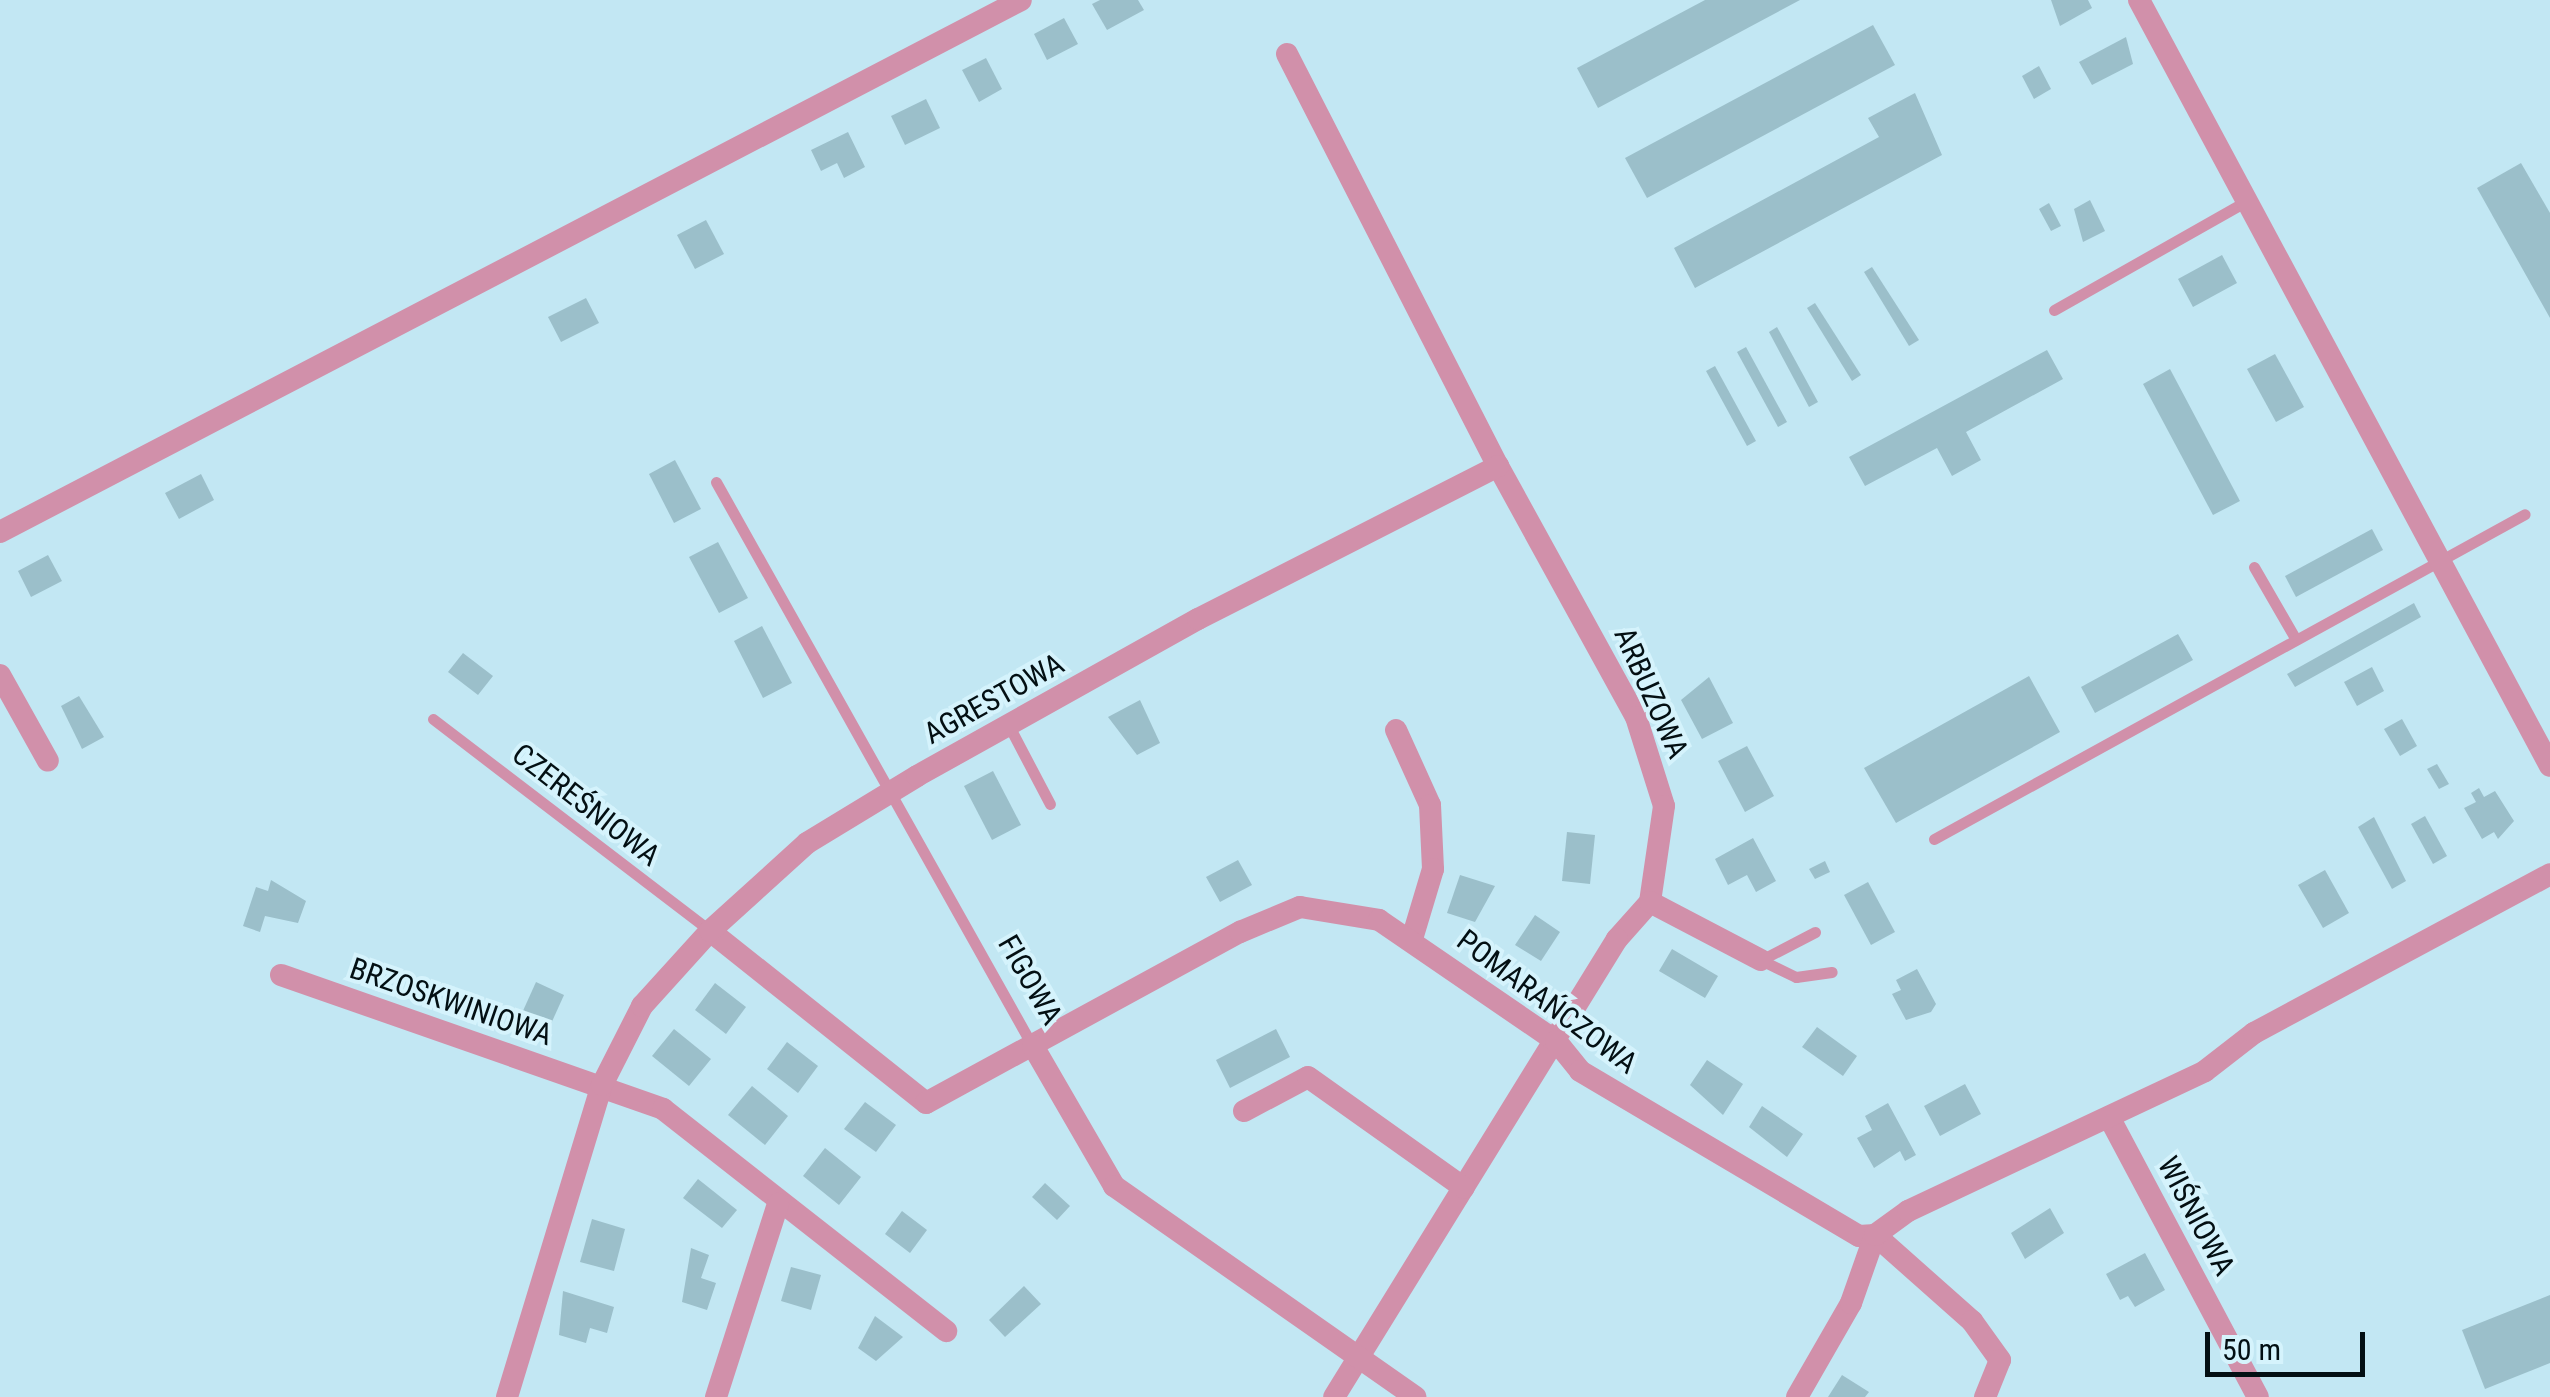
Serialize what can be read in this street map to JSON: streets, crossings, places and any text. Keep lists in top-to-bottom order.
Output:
{
  "streets": {
    "street": [
      "ARBUZOWA",
      "AGRESTOWA",
      "FIGOWA",
      "BRZOSKWINIOWA",
      "POMARAŃCZOWA",
      "WIŚNIOWA"
    ],
    "lane": ["CZEREŚNIOWA"]
  },
  "crossings": [
    ["ARBUZOWA", "AGRESTOWA"],
    ["AGRESTOWA", "CZEREŚNIOWA"],
    ["AGRESTOWA", "FIGOWA"],
    ["AGRESTOWA", "BRZOSKWINIOWA"],
    ["AGRESTOWA", "POMARAŃCZOWA"],
    ["CZEREŚNIOWA", "POMARAŃCZOWA"],
    ["FIGOWA", "POMARAŃCZOWA"]
  ],
  "scale_bar": "50 m"
}
